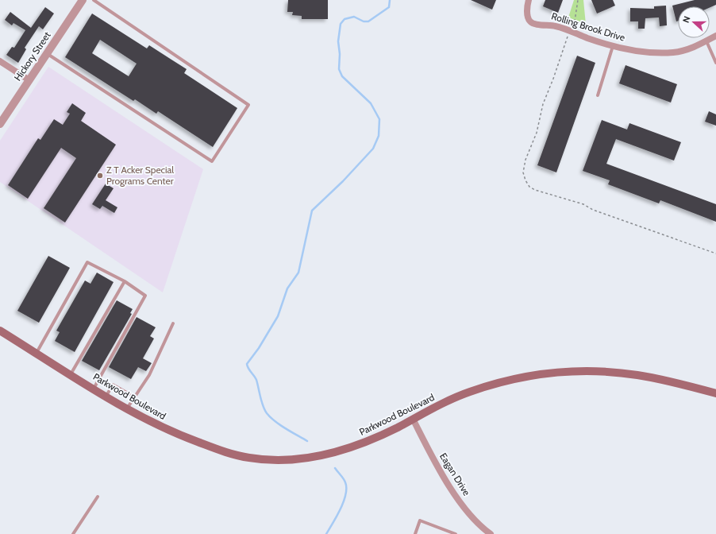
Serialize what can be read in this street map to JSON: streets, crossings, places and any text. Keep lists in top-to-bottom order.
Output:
{
  "streets": {
    "main road": ["Parkwood Boulevard"],
    "street": ["Rolling Brook Drive", "Hickory Street", "Eagan Drive"]
  },
  "crossings": [
    ["Parkwood Boulevard", "Eagan Drive"]
  ],
  "places": ["Z T Acker Special Programs Center"],
  "north": "left"
}
